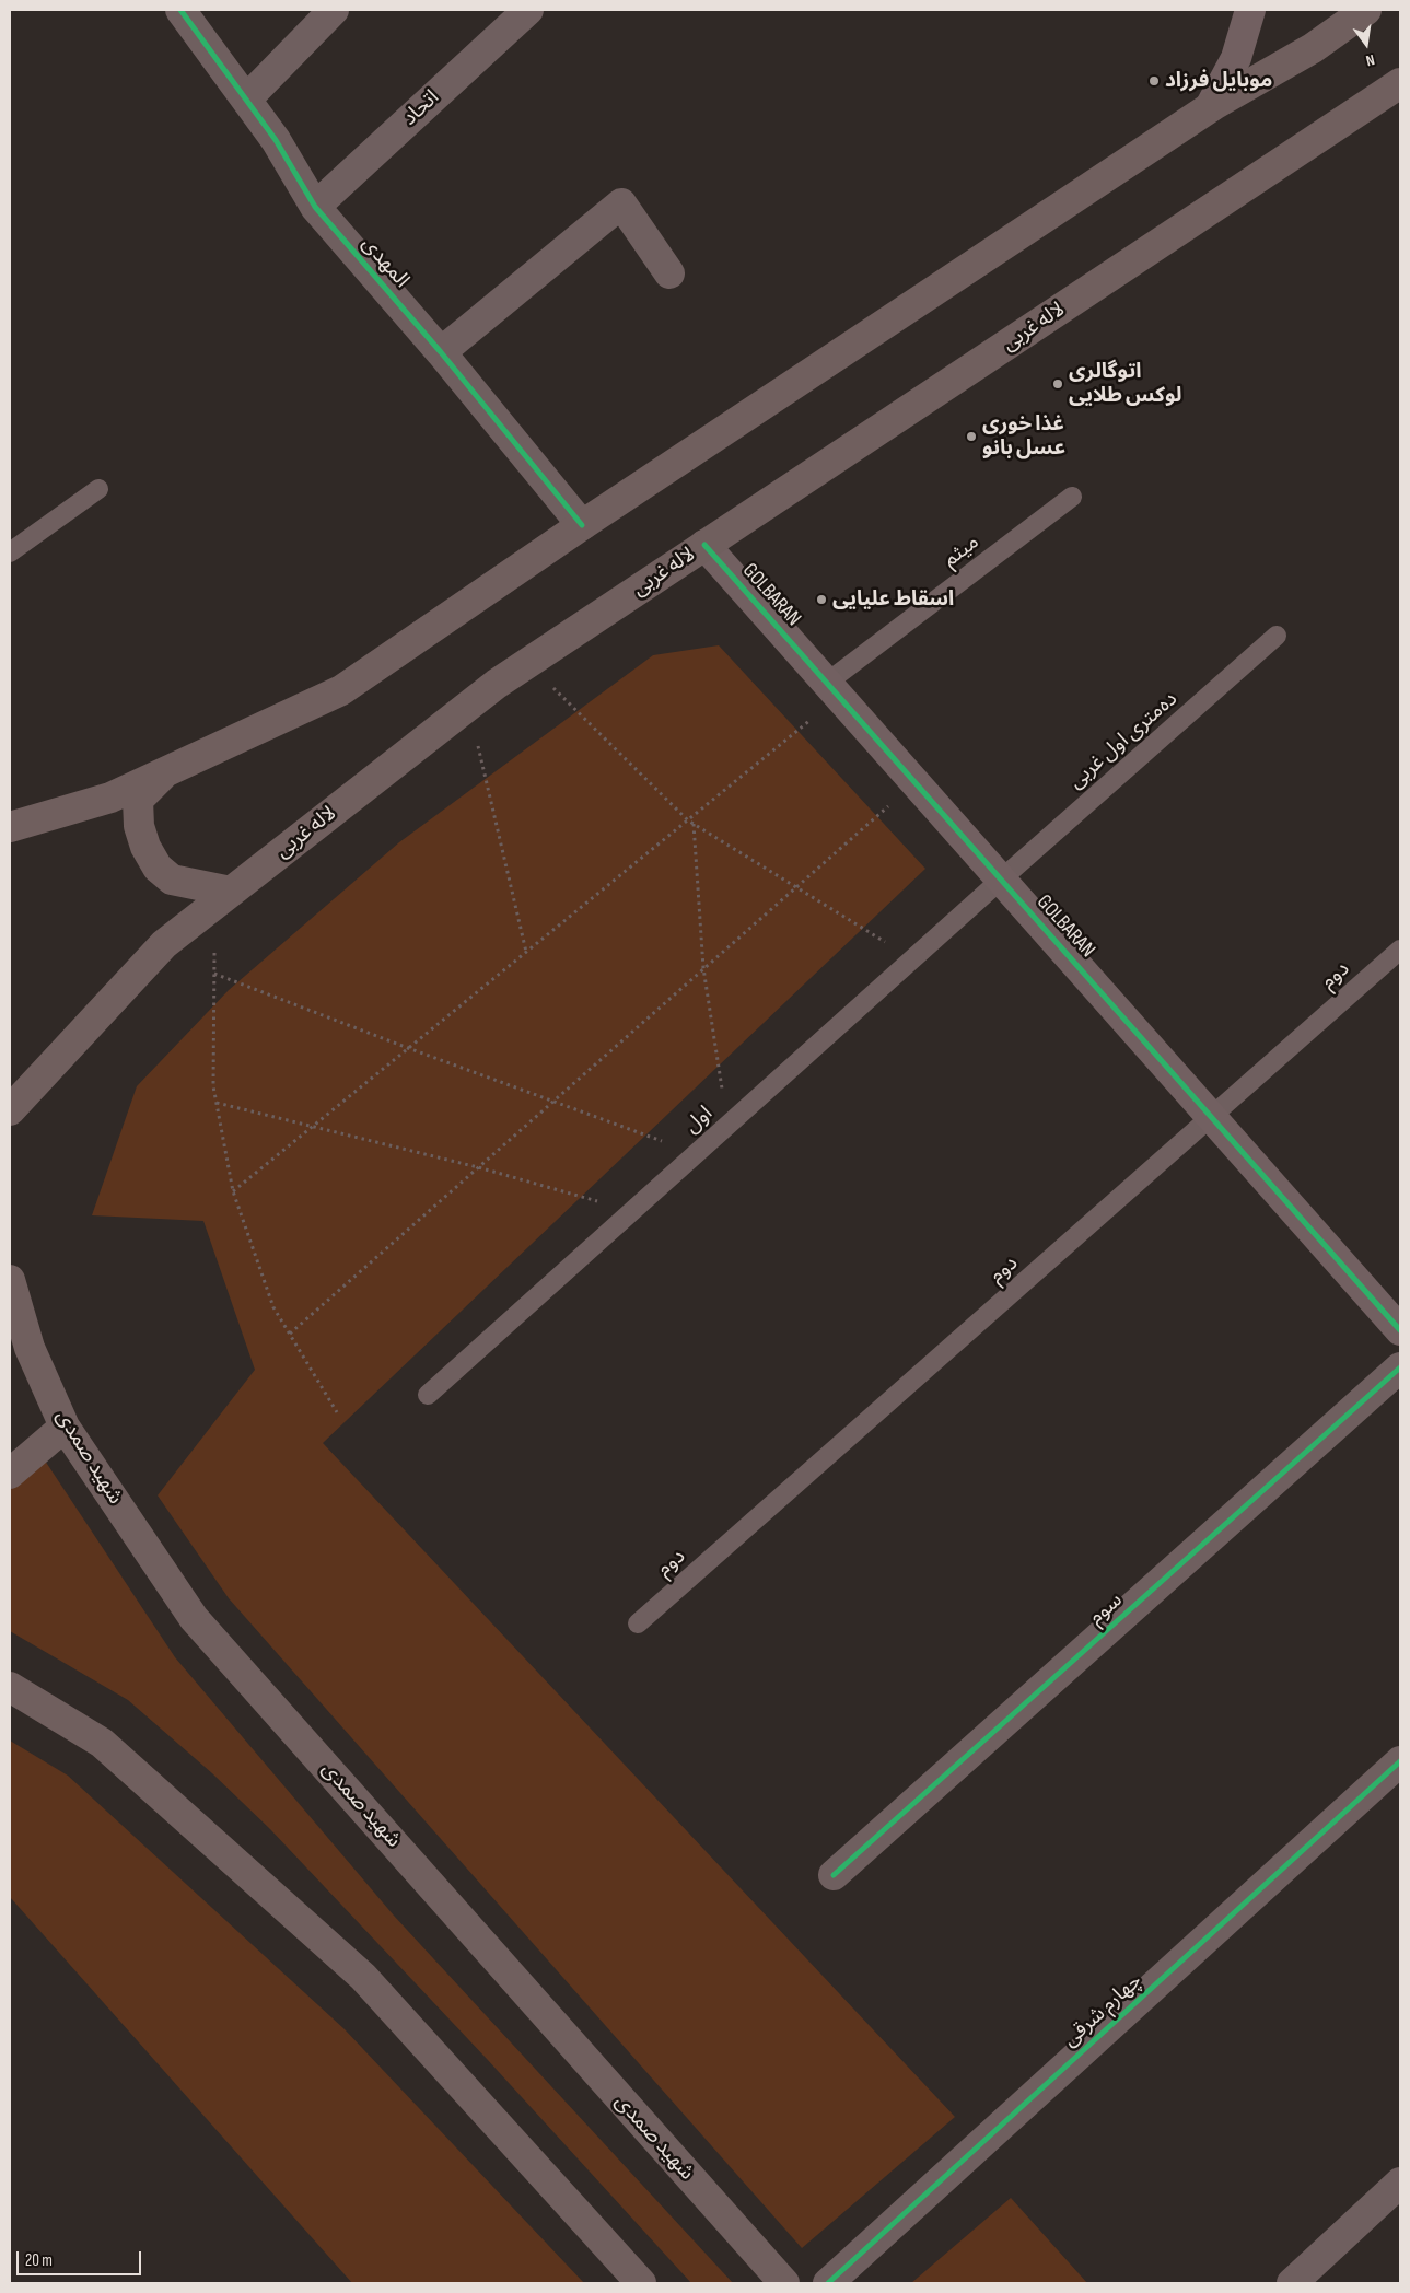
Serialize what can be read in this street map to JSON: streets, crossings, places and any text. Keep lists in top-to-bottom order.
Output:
{
  "streets": {
    "main road": ["لاله غربی", "شهید صمدی"],
    "street": [
      "اتحاد",
      "المهدی",
      "GOLBARAN",
      "سوم",
      "چهارم شرقی"
    ],
    "lane": [
      "میثم",
      "ده‌متری اول غربی",
      "دوم",
      "اول"
    ]
  },
  "crossings": [
    ["اتحاد", "المهدی"],
    ["لاله غربی", "GOLBARAN"],
    ["میثم", "GOLBARAN"],
    ["GOLBARAN", "ده‌متری اول غربی"],
    ["GOLBARAN", "دوم"],
    ["GOLBARAN", "اول"],
    ["ده‌متری اول غربی", "اول"]
  ],
  "places": [
    "موبایل فرزاد",
    "اتوگالری لوکس طلایی",
    "غذا خوری عسل بانو",
    "اسقاط علیایی"
  ],
  "scale_bar": "20 m",
  "north": "bottom"
}
